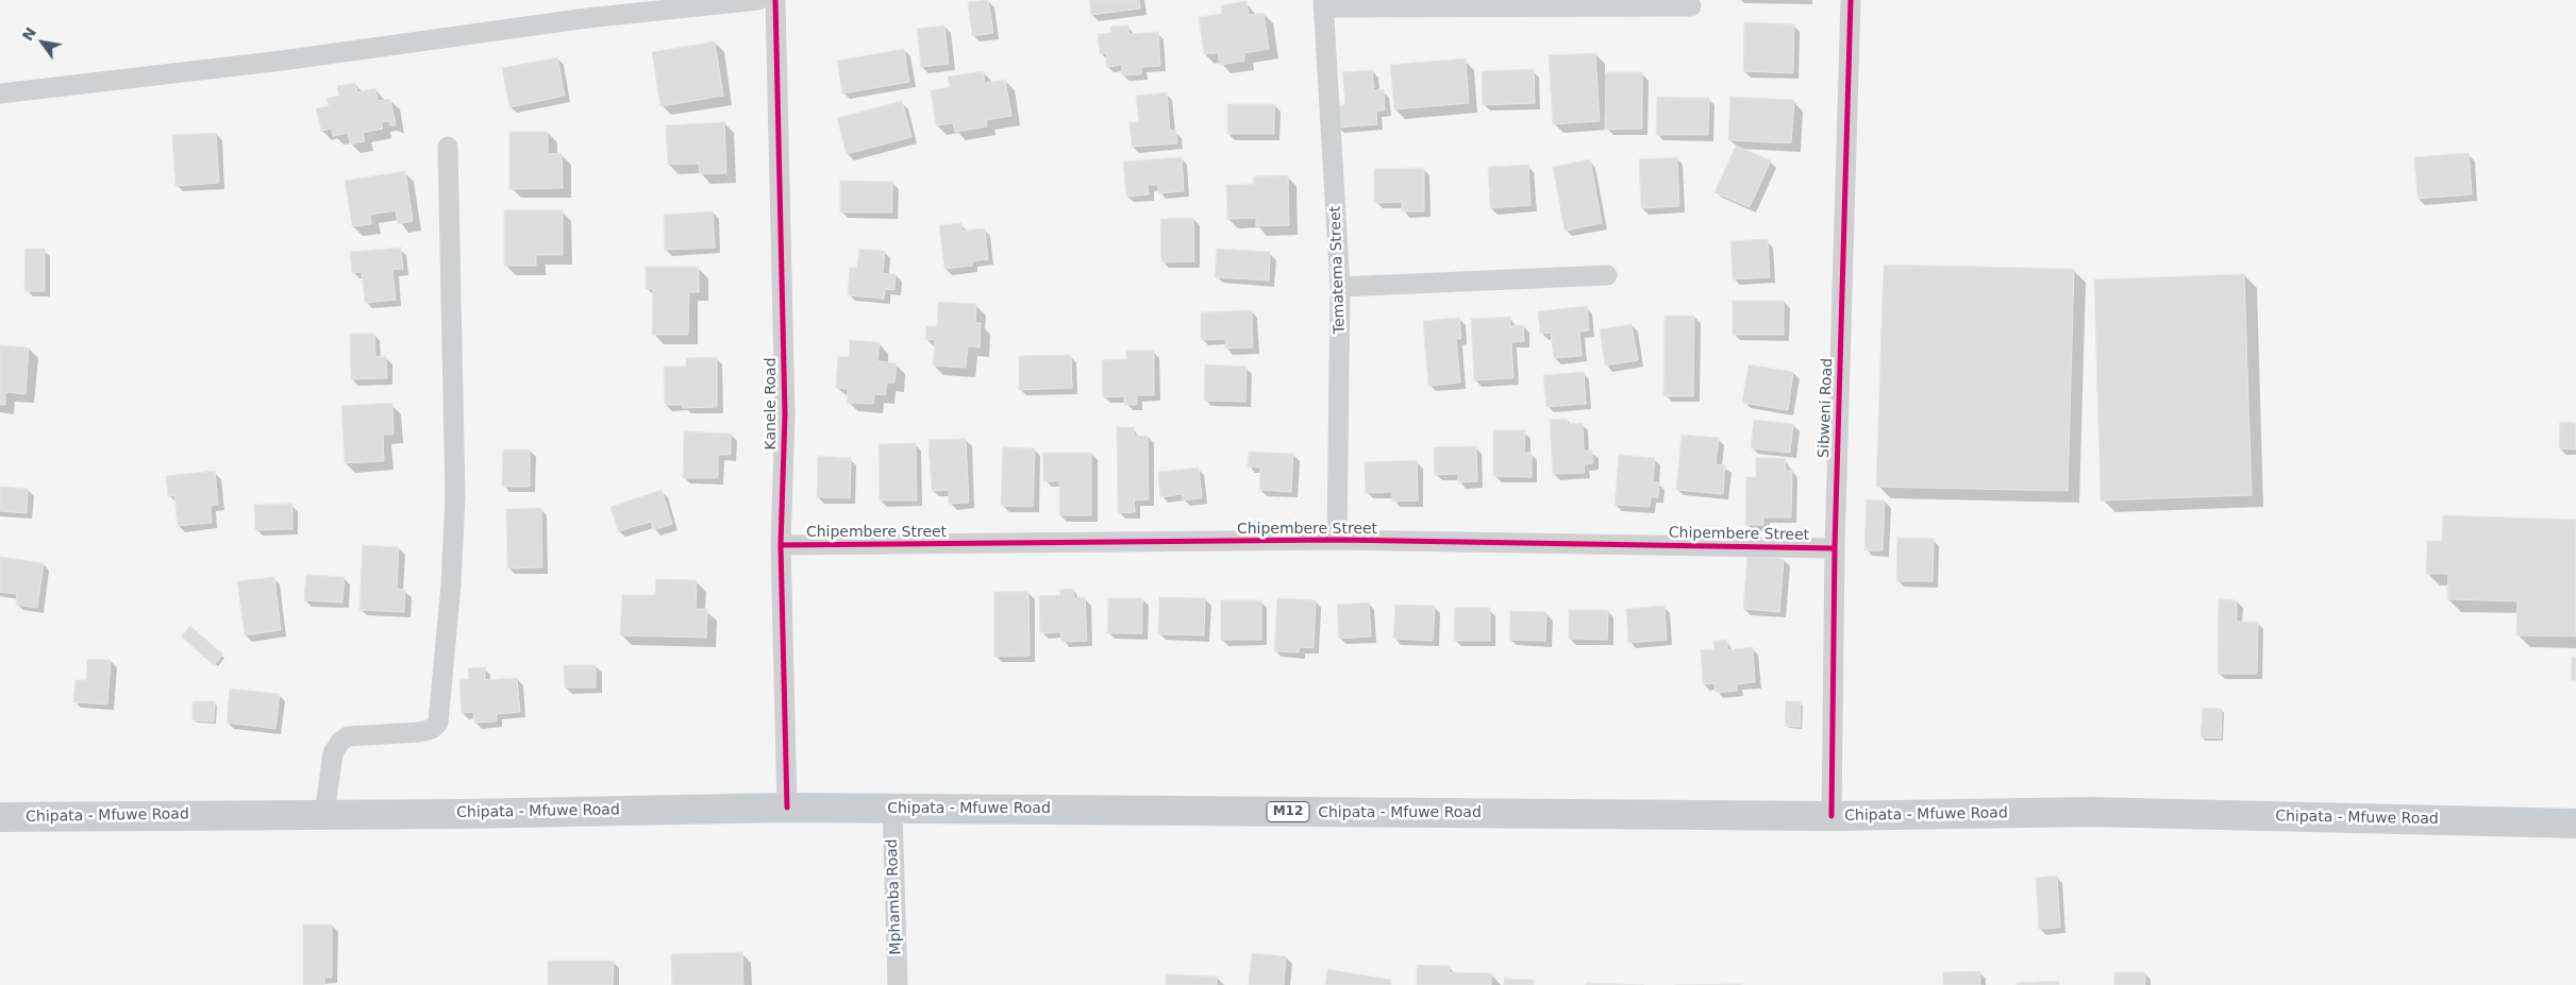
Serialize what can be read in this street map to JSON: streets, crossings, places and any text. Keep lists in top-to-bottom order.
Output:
{
  "streets": {
    "main road": ["Chipata - Mfuwe Road", "M12"],
    "street": [
      "Tematema Street",
      "Kanele Road",
      "Sibweni Road",
      "Chipembere Street",
      "Mphamba Road"
    ]
  },
  "crossings": [
    ["Tematema Street", "Chipembere Street"],
    ["Kanele Road", "Chipembere Street"],
    ["Kanele Road", "Chipata - Mfuwe Road"],
    ["Sibweni Road", "Chipembere Street"],
    ["Sibweni Road", "Chipata - Mfuwe Road"],
    ["Chipata - Mfuwe Road", "Mphamba Road"]
  ],
  "north": "top left"
}
